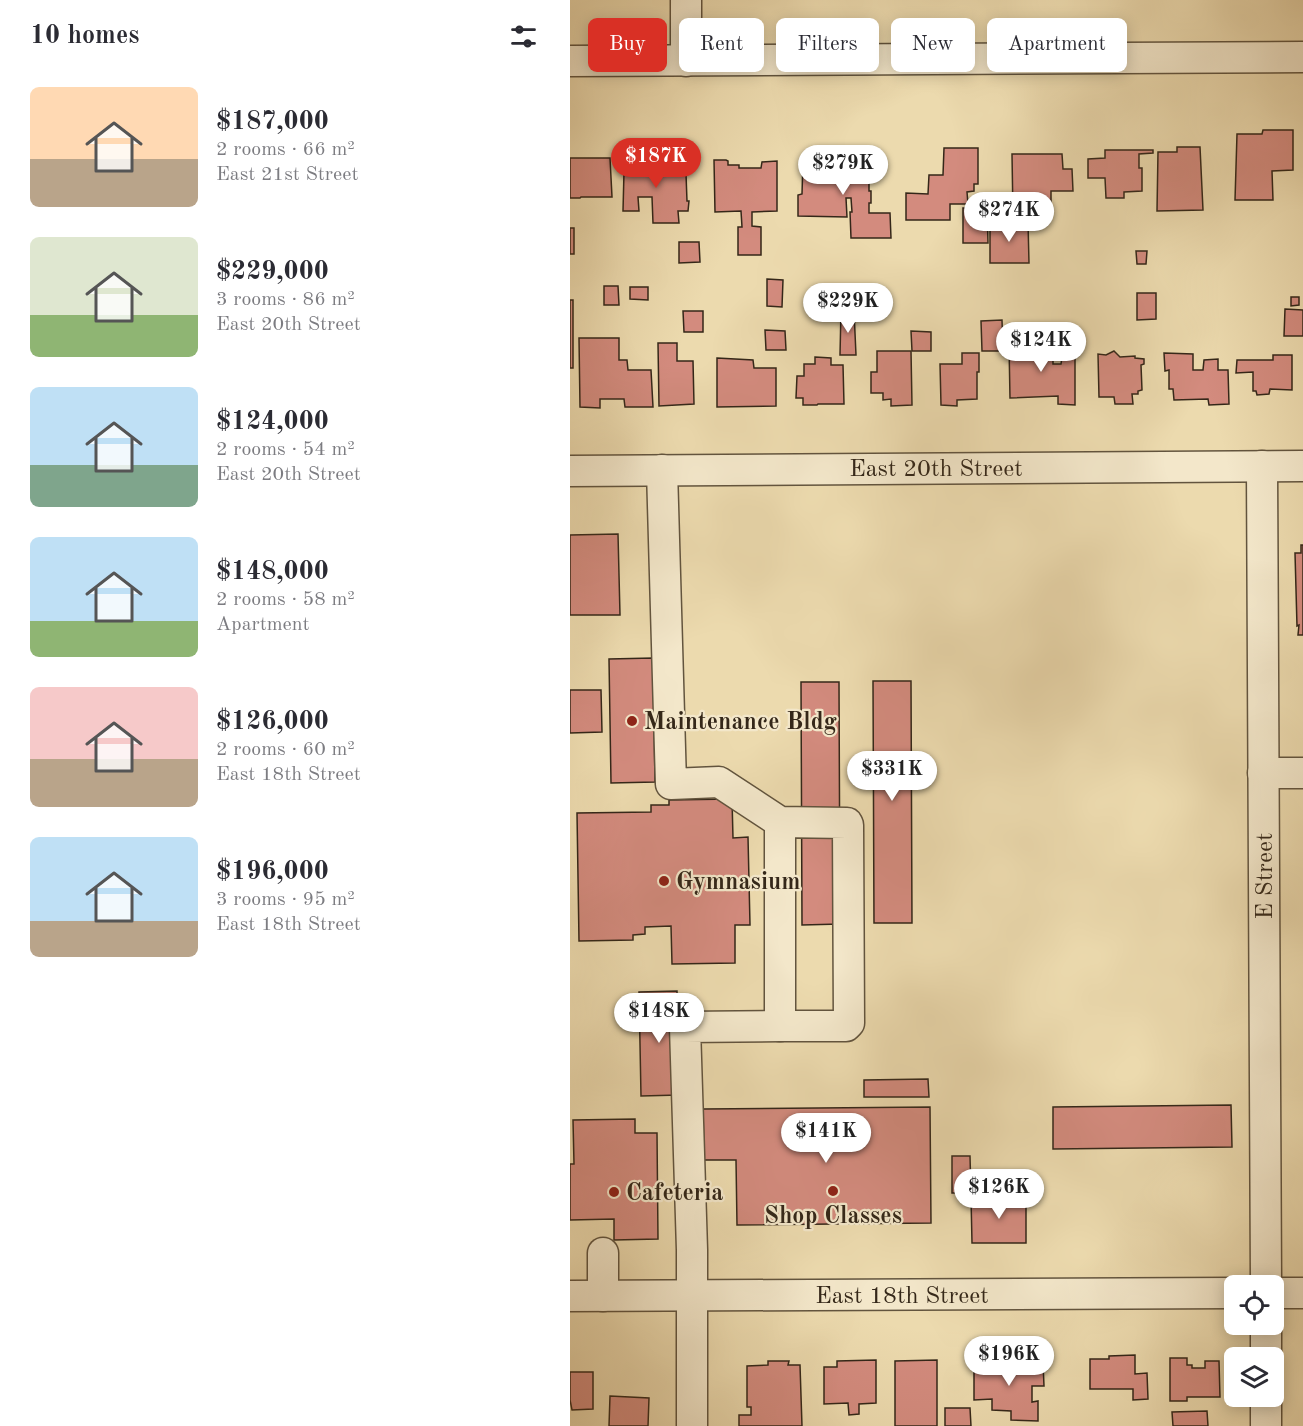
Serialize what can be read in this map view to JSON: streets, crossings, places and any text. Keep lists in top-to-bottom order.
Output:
{
  "streets": {
    "street": ["East 20th Street", "E Street", "East 18th Street"]
  },
  "crossings": [
    ["East 20th Street", "E Street"]
  ],
  "places": [
    "Maintenance Bldg",
    "Gymnasium",
    "Shop Classes",
    "Cafeteria"
  ],
  "page": {
    "heading": "10 homes",
    "chip": [
      "Buy",
      "Rent",
      "Filters",
      "New",
      "Apartment"
    ],
    "list": [
      {
        "name": "$187,000",
        "note": "2 rooms · 66 m² · East 21st Street"
      },
      {
        "name": "$229,000",
        "note": "3 rooms · 86 m² · East 20th Street"
      },
      {
        "name": "$124,000",
        "note": "2 rooms · 54 m² · East 20th Street"
      },
      {
        "name": "$148,000",
        "note": "2 rooms · 58 m² · Apartment"
      },
      {
        "name": "$126,000",
        "note": "2 rooms · 60 m² · East 18th Street"
      },
      {
        "name": "$196,000",
        "note": "3 rooms · 95 m² · East 18th Street"
      }
    ],
    "price": [
      "$187K",
      "$279K",
      "$274K",
      "$229K",
      "$124K",
      "$331K",
      "$148K",
      "$141K",
      "$126K",
      "$196K"
    ]
  }
}
